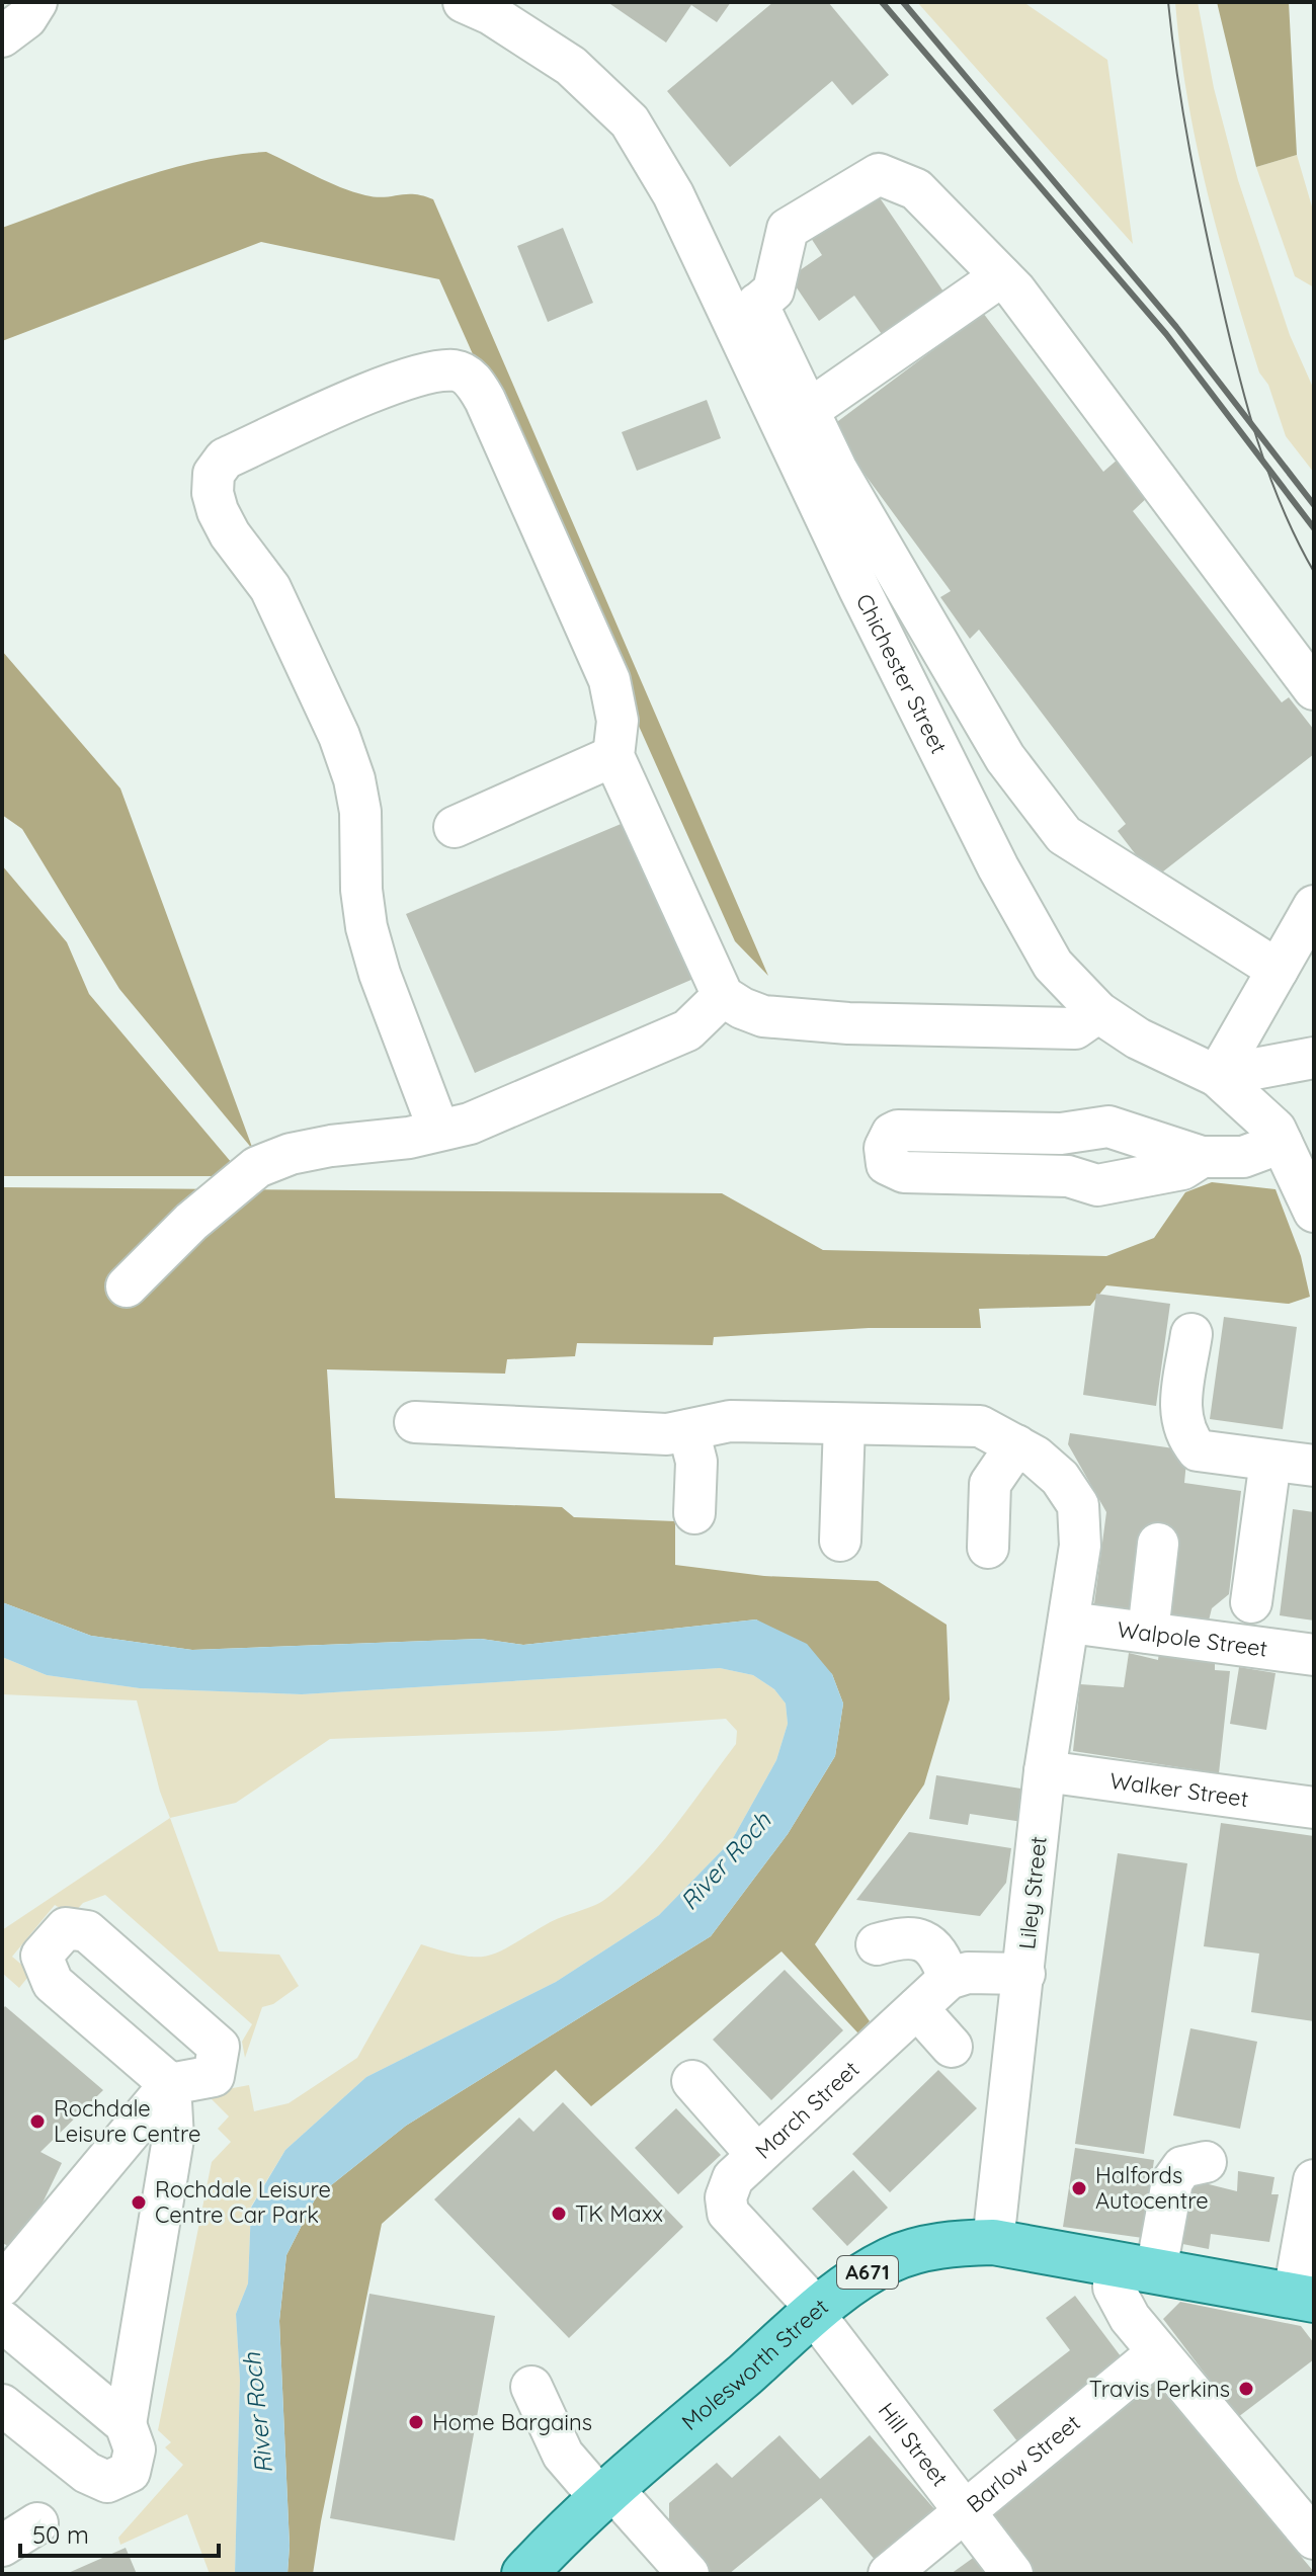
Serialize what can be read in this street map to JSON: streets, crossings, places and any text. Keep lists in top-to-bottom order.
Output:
{
  "streets": {
    "main road": ["A671", "Molesworth Street"],
    "street": [
      "Chichester Street",
      "Walpole Street",
      "Walker Street",
      "Liley Street",
      "March Street",
      "Hill Street",
      "Barlow Street"
    ]
  },
  "crossings": [
    ["Walpole Street", "Liley Street"],
    ["Walker Street", "Liley Street"],
    ["Liley Street", "Molesworth Street"],
    ["March Street", "Molesworth Street"],
    ["March Street", "Hill Street"],
    ["Molesworth Street", "Hill Street"],
    ["Hill Street", "Barlow Street"]
  ],
  "water": ["River Roch"],
  "places": [
    "Rochdale Leisure Centre",
    "Halfords Autocentre",
    "Rochdale Leisure Centre Car Park",
    "TK Maxx",
    "Travis Perkins",
    "Home Bargains"
  ],
  "scale_bar": "50 m"
}
